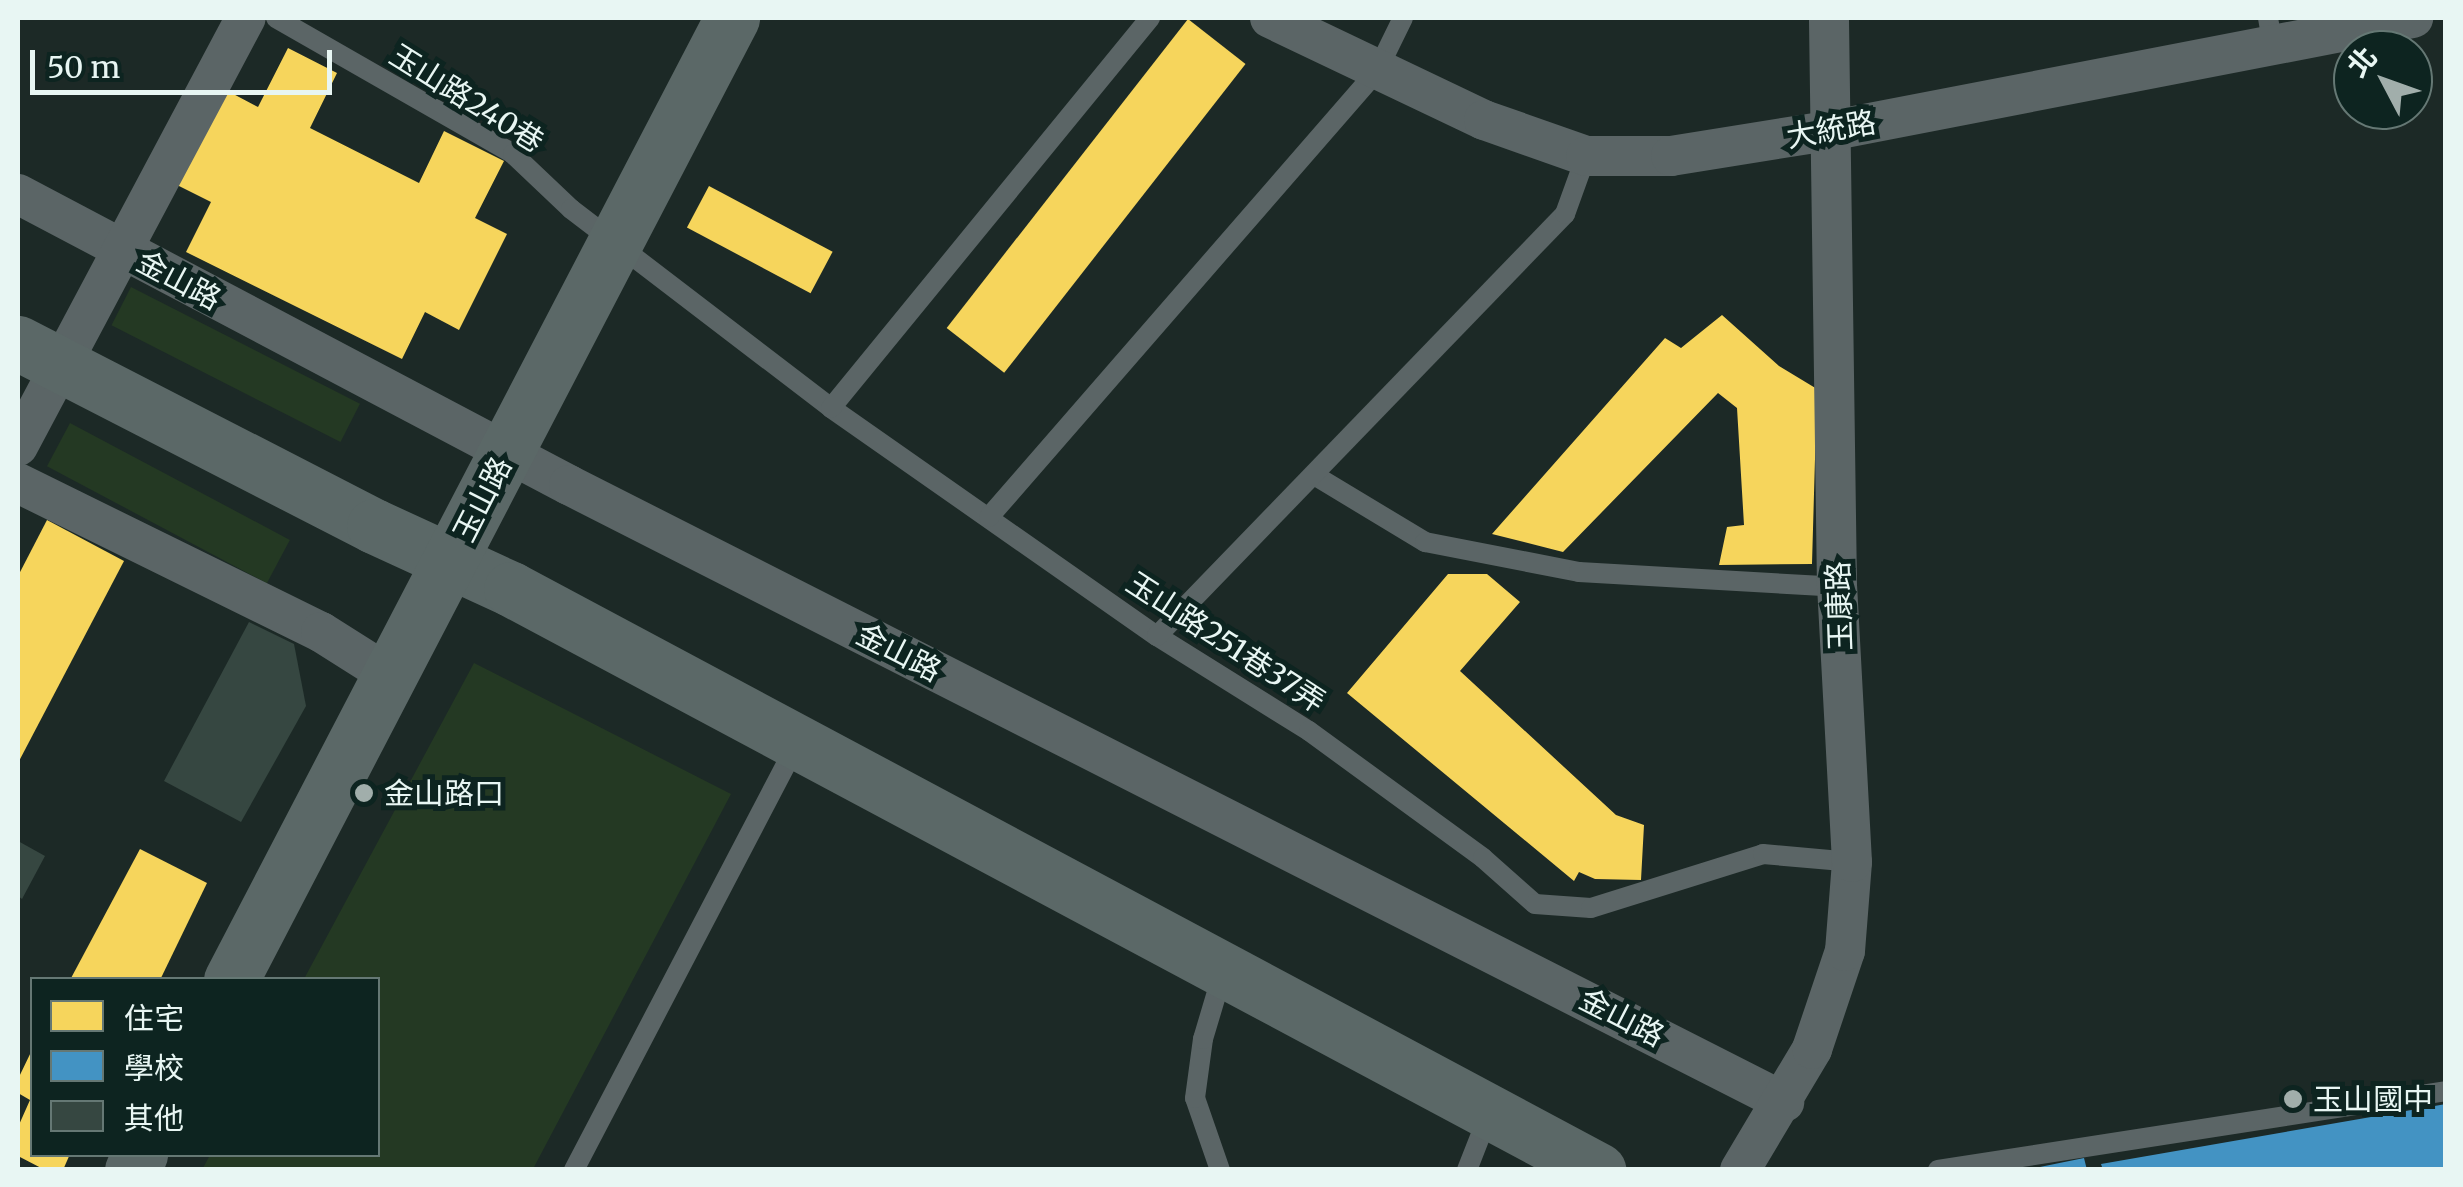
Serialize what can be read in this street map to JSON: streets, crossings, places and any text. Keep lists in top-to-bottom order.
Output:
{
  "streets": {
    "street": [
      "大統路",
      "金山路",
      "玉山路",
      "玉康路"
    ],
    "lane": ["玉山路240巷", "玉山路251巷37弄"]
  },
  "crossings": [
    ["玉山路240巷", "玉山路"],
    ["玉山路240巷", "玉山路251巷37弄"],
    ["大統路", "玉康路"],
    ["金山路", "玉山路"],
    ["金山路", "玉康路"],
    ["玉山路", "玉山路251巷37弄"],
    ["玉康路", "玉山路251巷37弄"]
  ],
  "places": ["金山路口", "玉山國中"],
  "legend": ["住宅", "學校", "其他"],
  "scale_bar": "50 m",
  "north": "top left"
}
